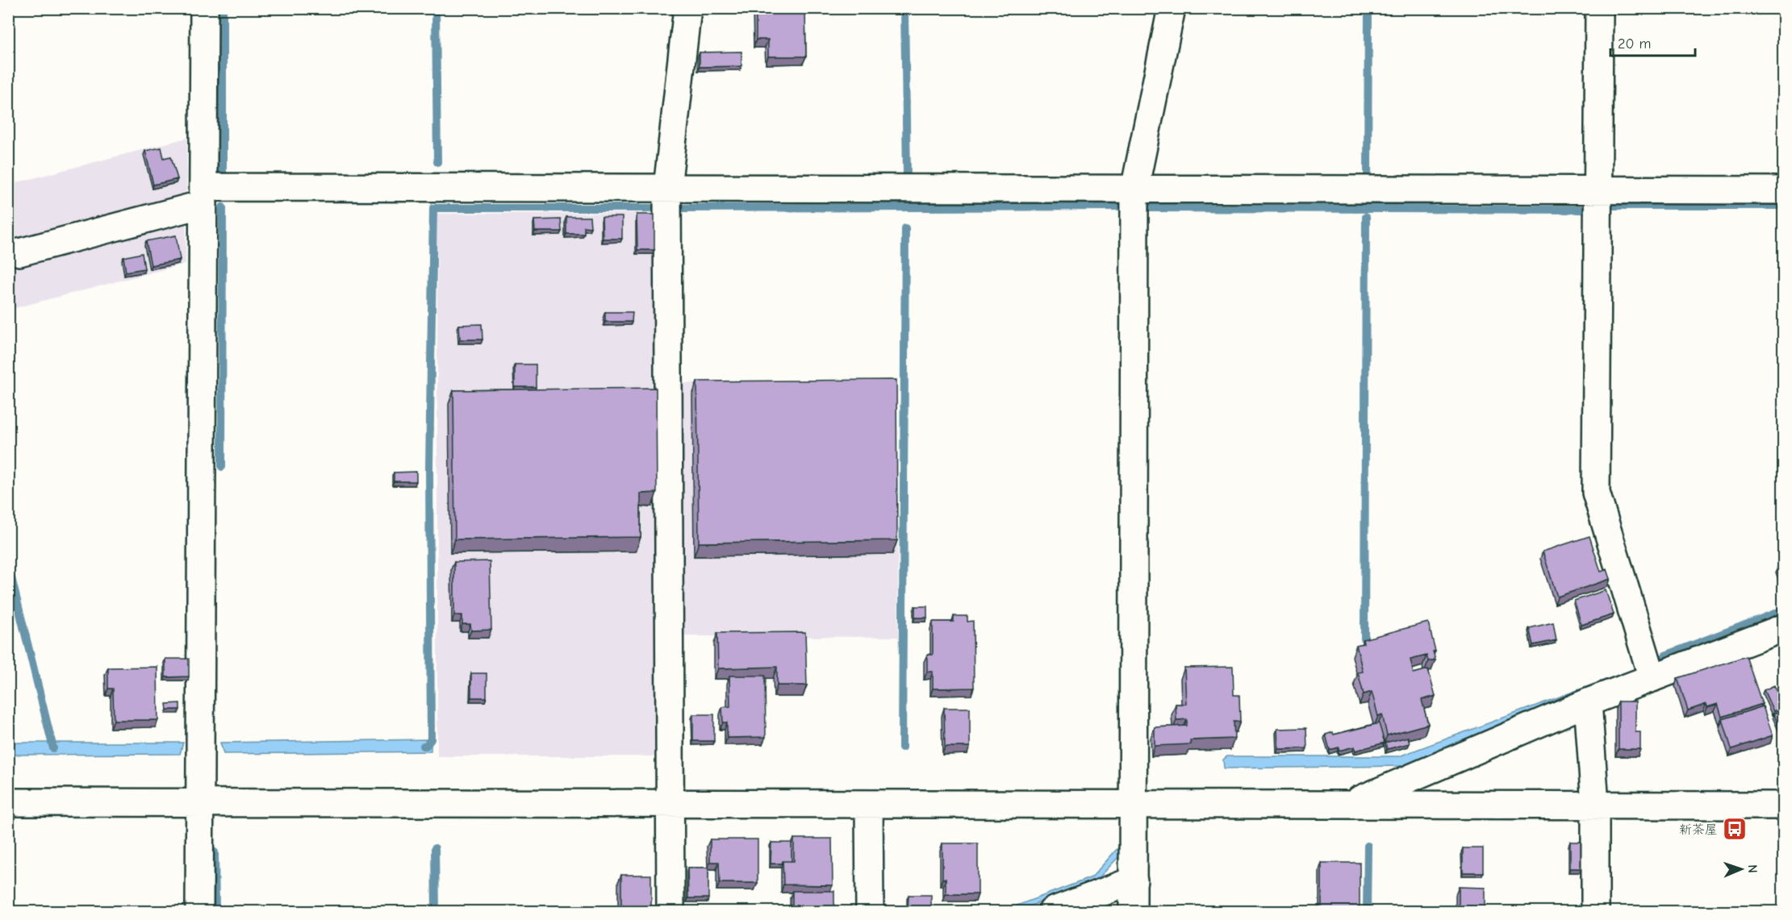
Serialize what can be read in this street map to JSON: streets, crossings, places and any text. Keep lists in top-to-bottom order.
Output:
{
  "places": {
    "bus stop": ["新茶屋"]
  },
  "scale_bar": "20 m",
  "north": "right"
}
